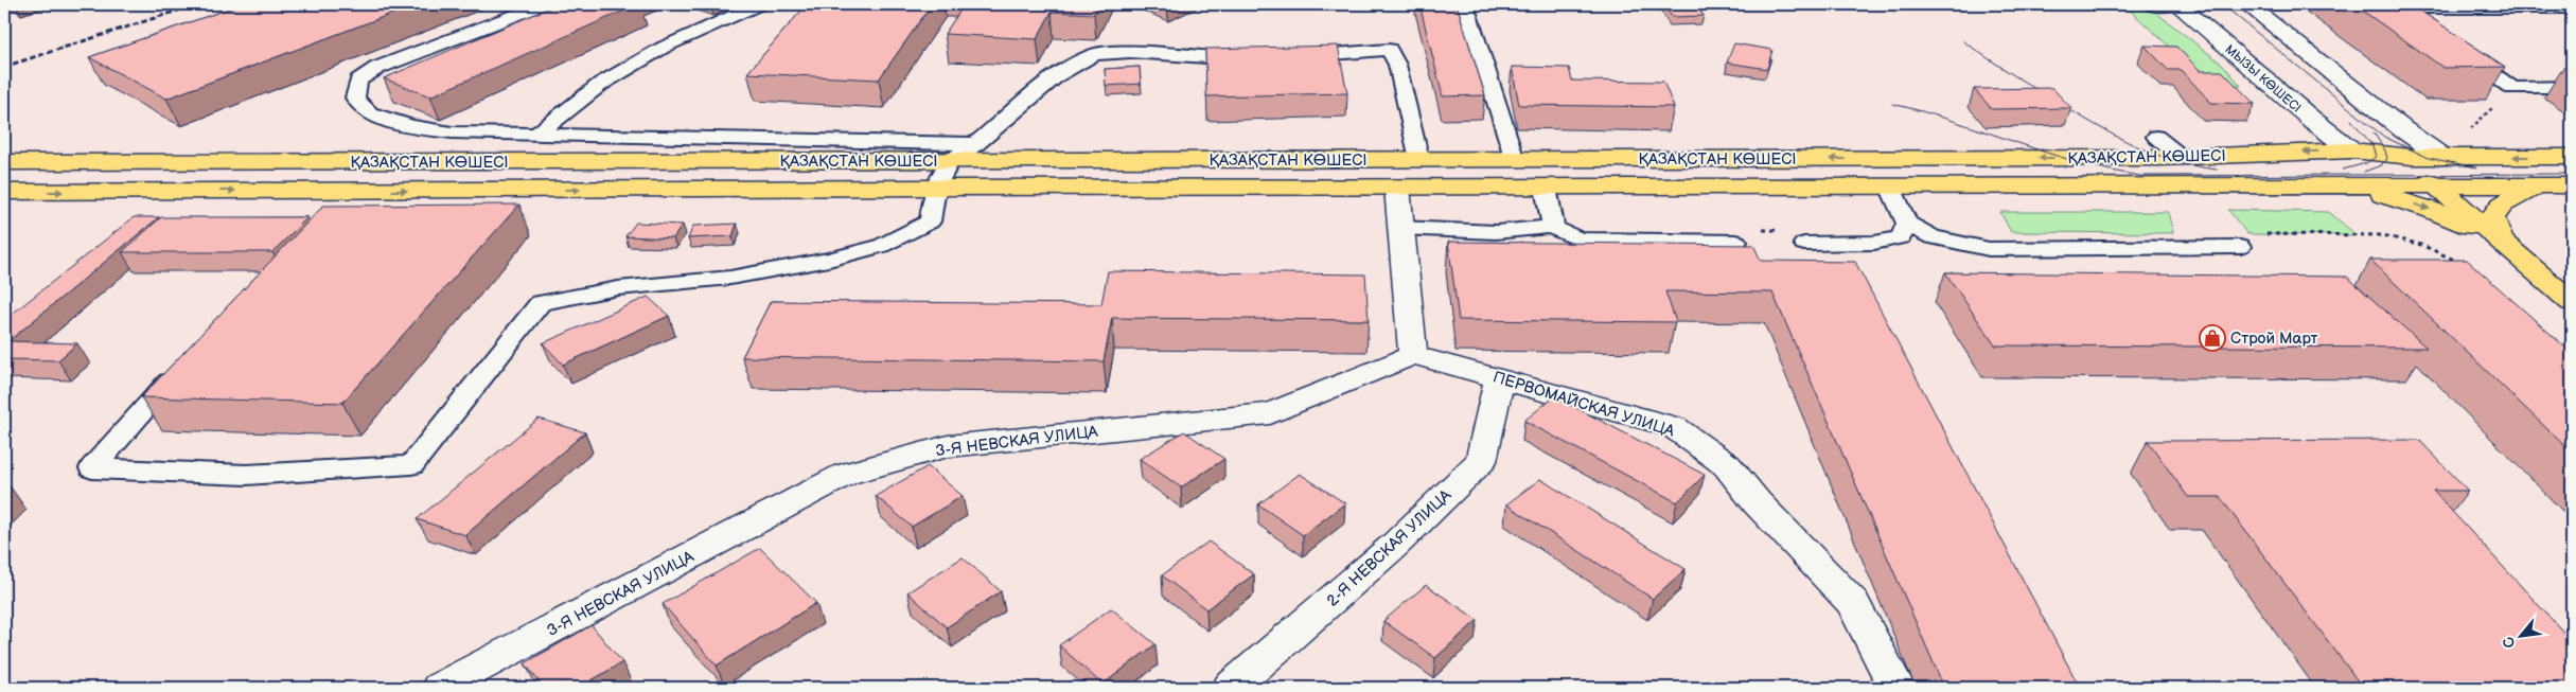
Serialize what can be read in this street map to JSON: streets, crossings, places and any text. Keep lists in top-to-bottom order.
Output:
{
  "streets": {
    "main road": ["ҚАЗАҚСТАН КӨШЕСІ"],
    "street": [
      "МЫЗЫ КӨШЕСІ",
      "ПЕРВОМАЙСКАЯ УЛИЦА",
      "3-Я НЕВСКАЯ УЛИЦА",
      "2-Я НЕВСКАЯ УЛИЦА"
    ]
  },
  "crossings": [
    ["МЫЗЫ КӨШЕСІ", "ҚАЗАҚСТАН КӨШЕСІ"],
    ["ПЕРВОМАЙСКАЯ УЛИЦА", "3-Я НЕВСКАЯ УЛИЦА"],
    ["ПЕРВОМАЙСКАЯ УЛИЦА", "2-Я НЕВСКАЯ УЛИЦА"]
  ],
  "places": {
    "shop": ["Строй Март"]
  },
  "north": "bottom left"
}
